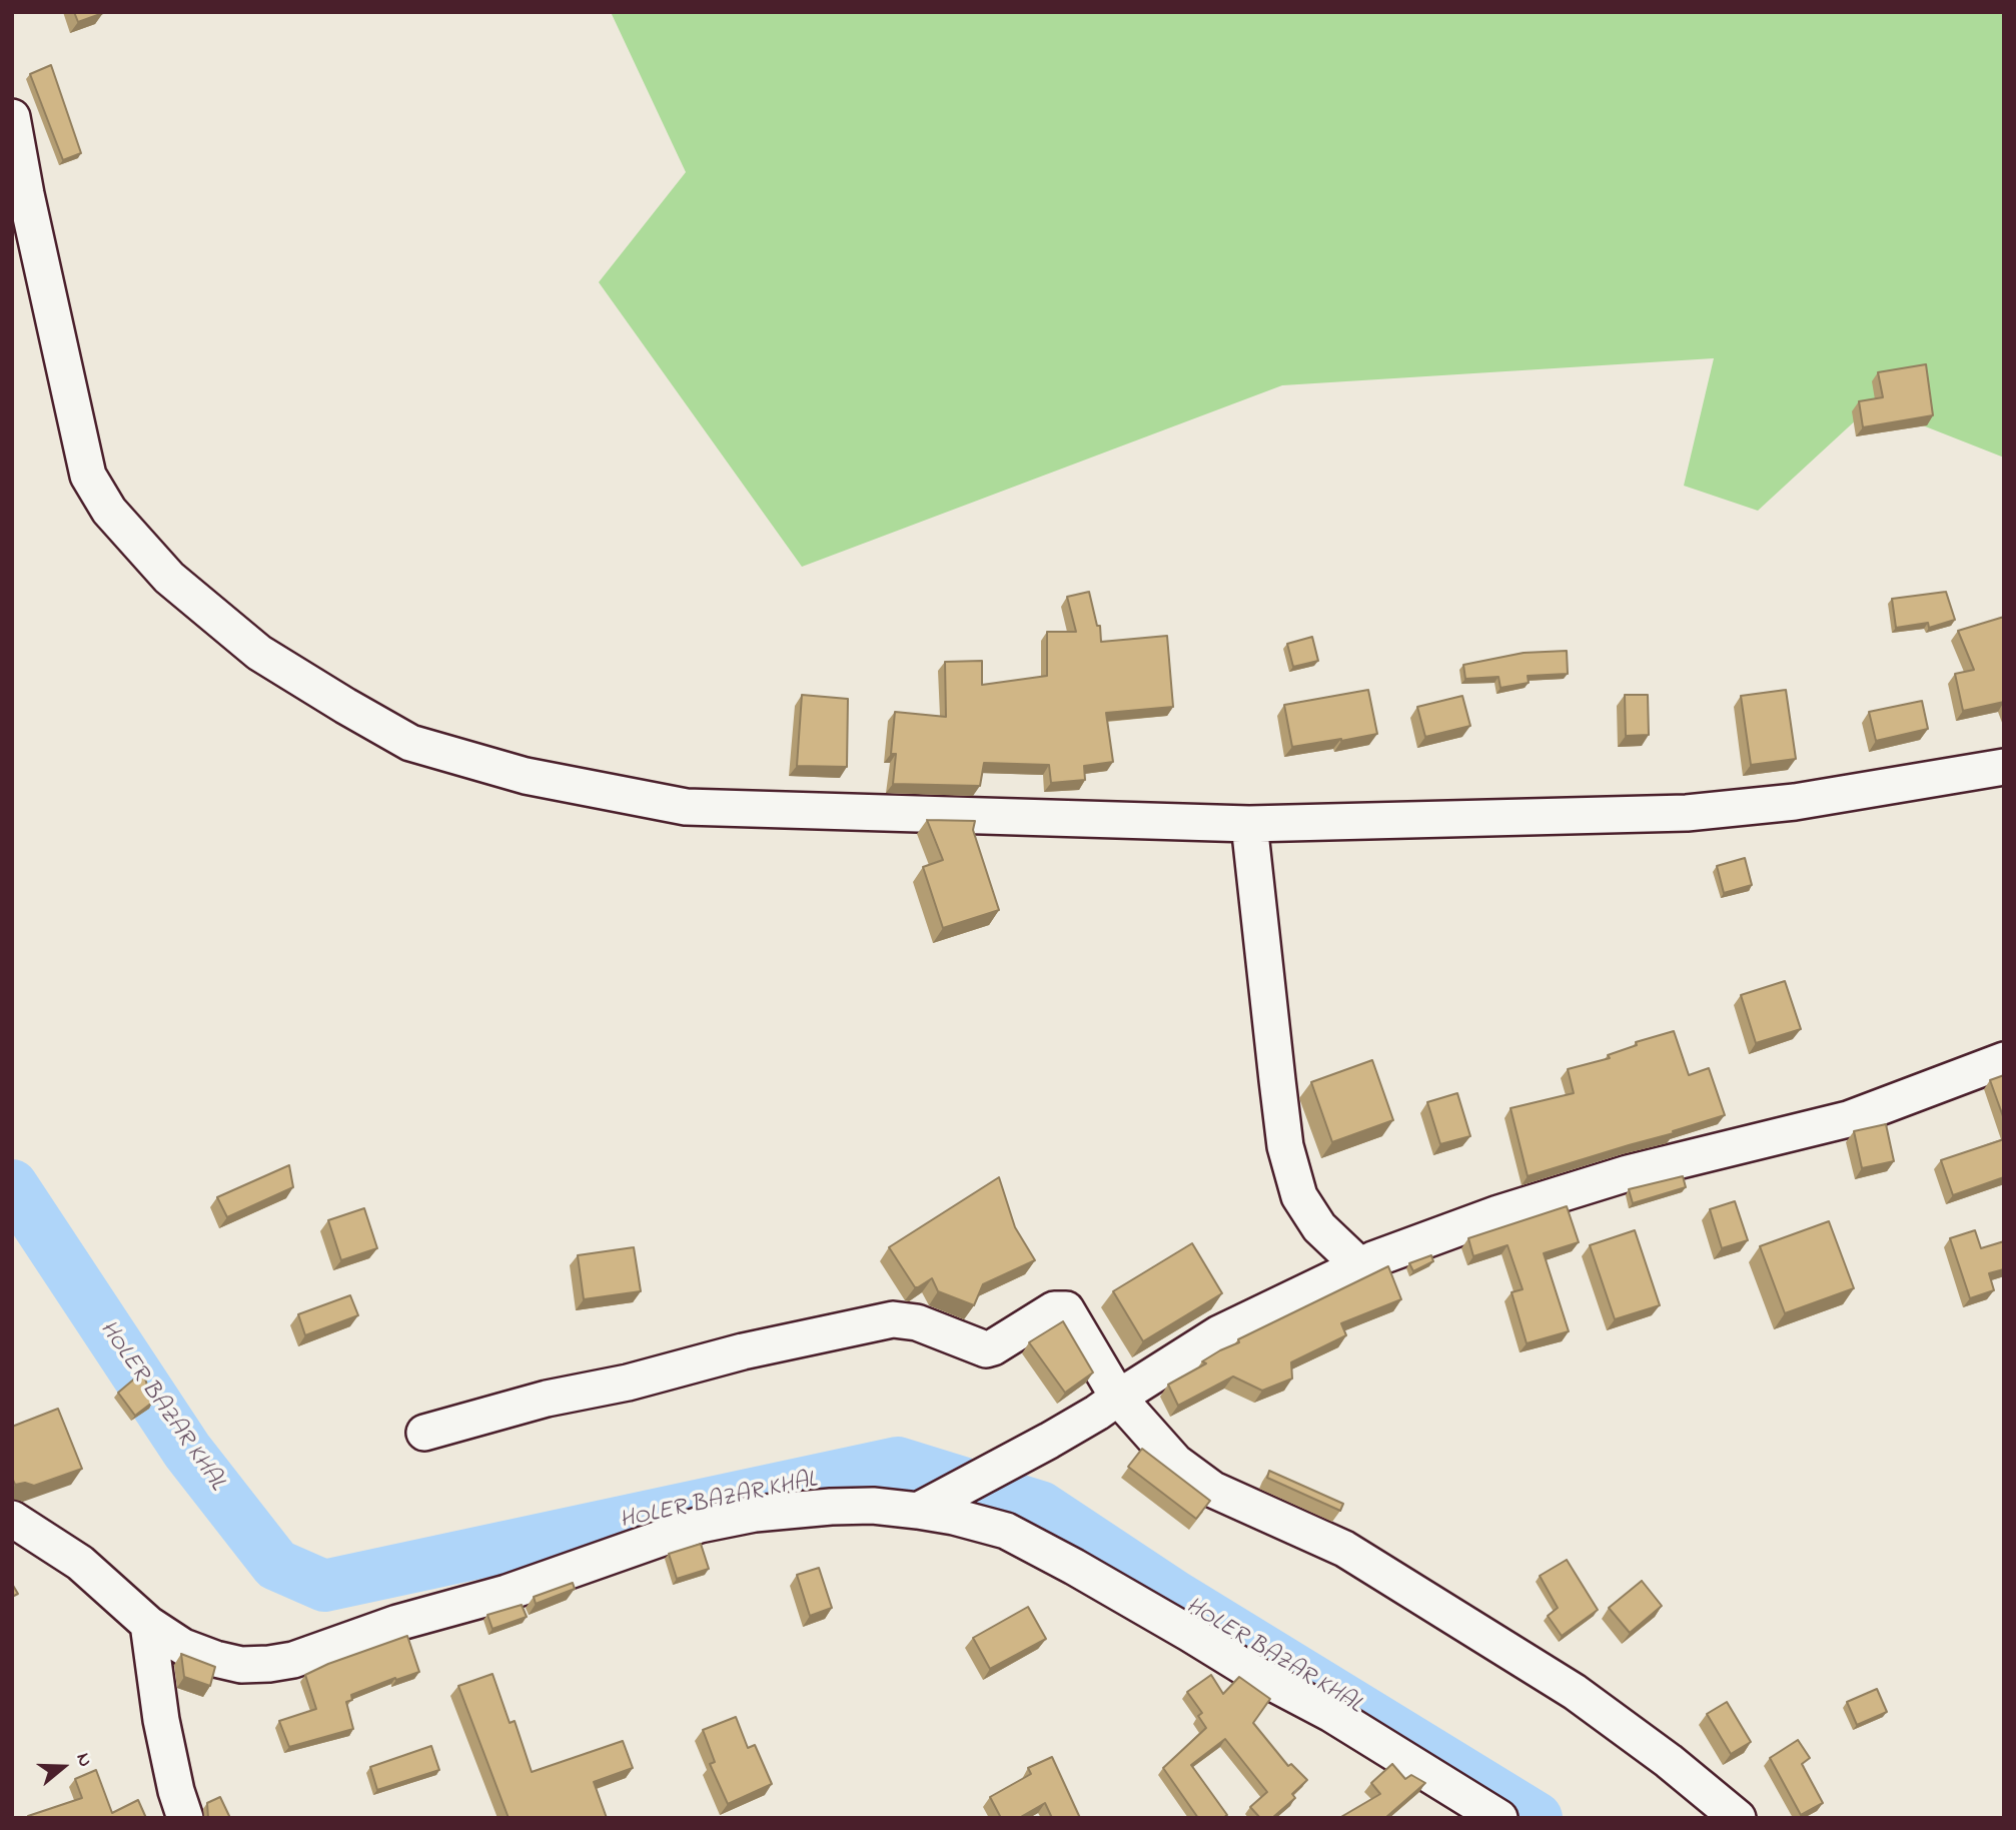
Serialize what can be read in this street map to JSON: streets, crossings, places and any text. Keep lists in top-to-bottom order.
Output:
{
  "water": ["HOLER BAZAR KHAL"],
  "north": "right"
}
